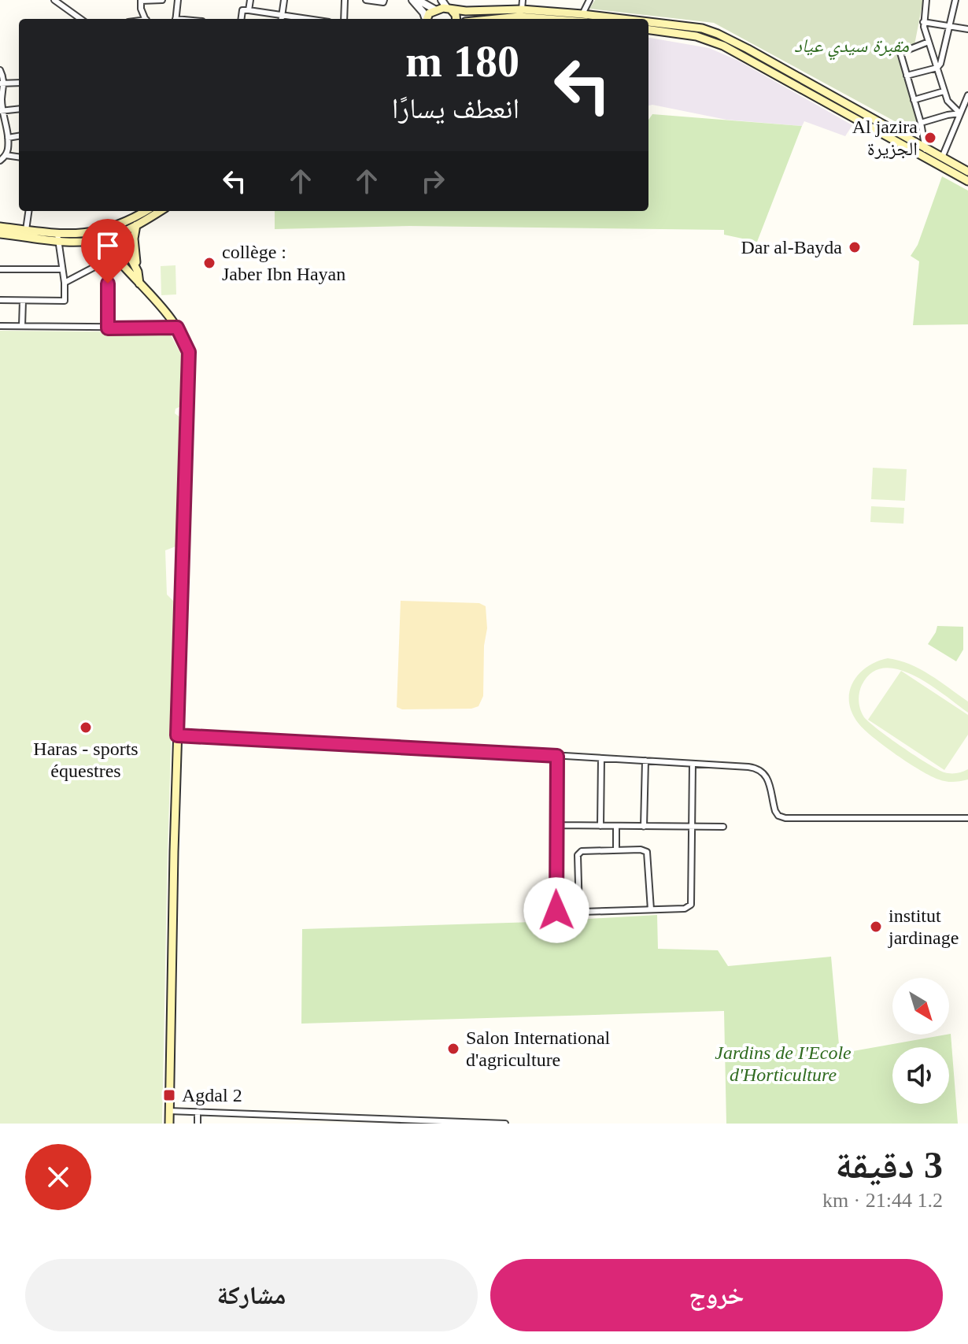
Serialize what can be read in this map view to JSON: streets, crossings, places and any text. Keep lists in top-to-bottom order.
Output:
{
  "parks": ["مقبرة سيدي عياد", "Jardins de I'Ecole d'Horticulture"],
  "places": {
    "other": [
      "Al jazira الجزيرة",
      "Dar al-Bayda",
      "collège : Jaber Ibn Hayan",
      "Haras - sports équestres",
      "institut jardinage",
      "Salon International d'agriculture"
    ],
    "transit": ["Agdal 2"]
  },
  "north": "bottom right",
  "page": {
    "turn": ["180 m", "انعطف يسارًا"],
    "heading": ["3 دقيقة", "1.2 km · 21:44"],
    "buttons": ["خروج", "مشاركة"]
  }
}
